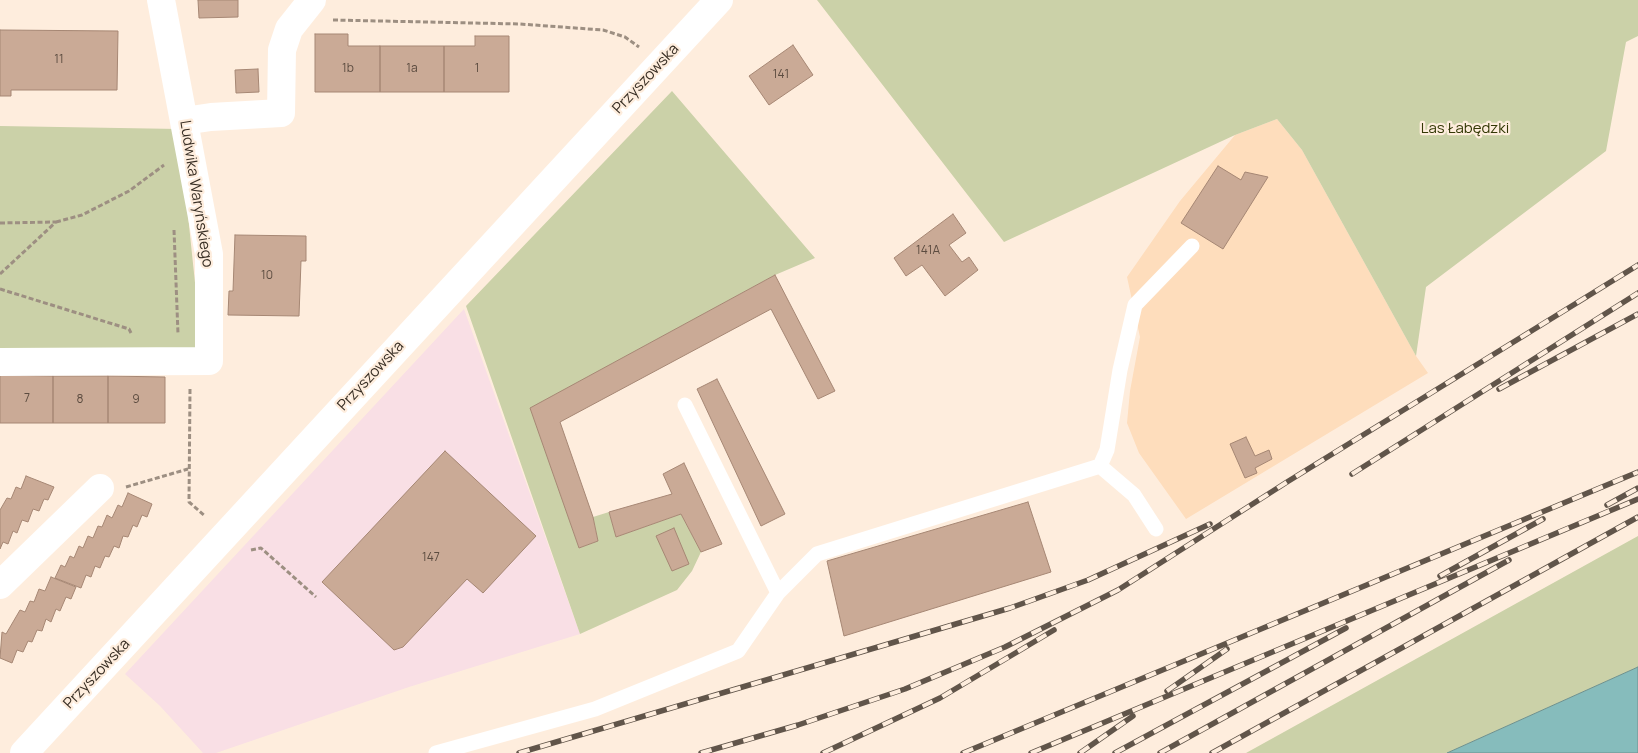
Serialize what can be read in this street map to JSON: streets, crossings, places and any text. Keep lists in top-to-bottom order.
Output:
{
  "streets": {
    "street": ["Przyszowska", "Ludwika Waryńskiego"]
  },
  "parks": ["Las Łabędzki"],
  "house_numbers": [
    "11",
    "1b",
    "1a",
    "1",
    "141",
    "141A",
    "10",
    "7",
    "8",
    "9",
    "147"
  ]
}
